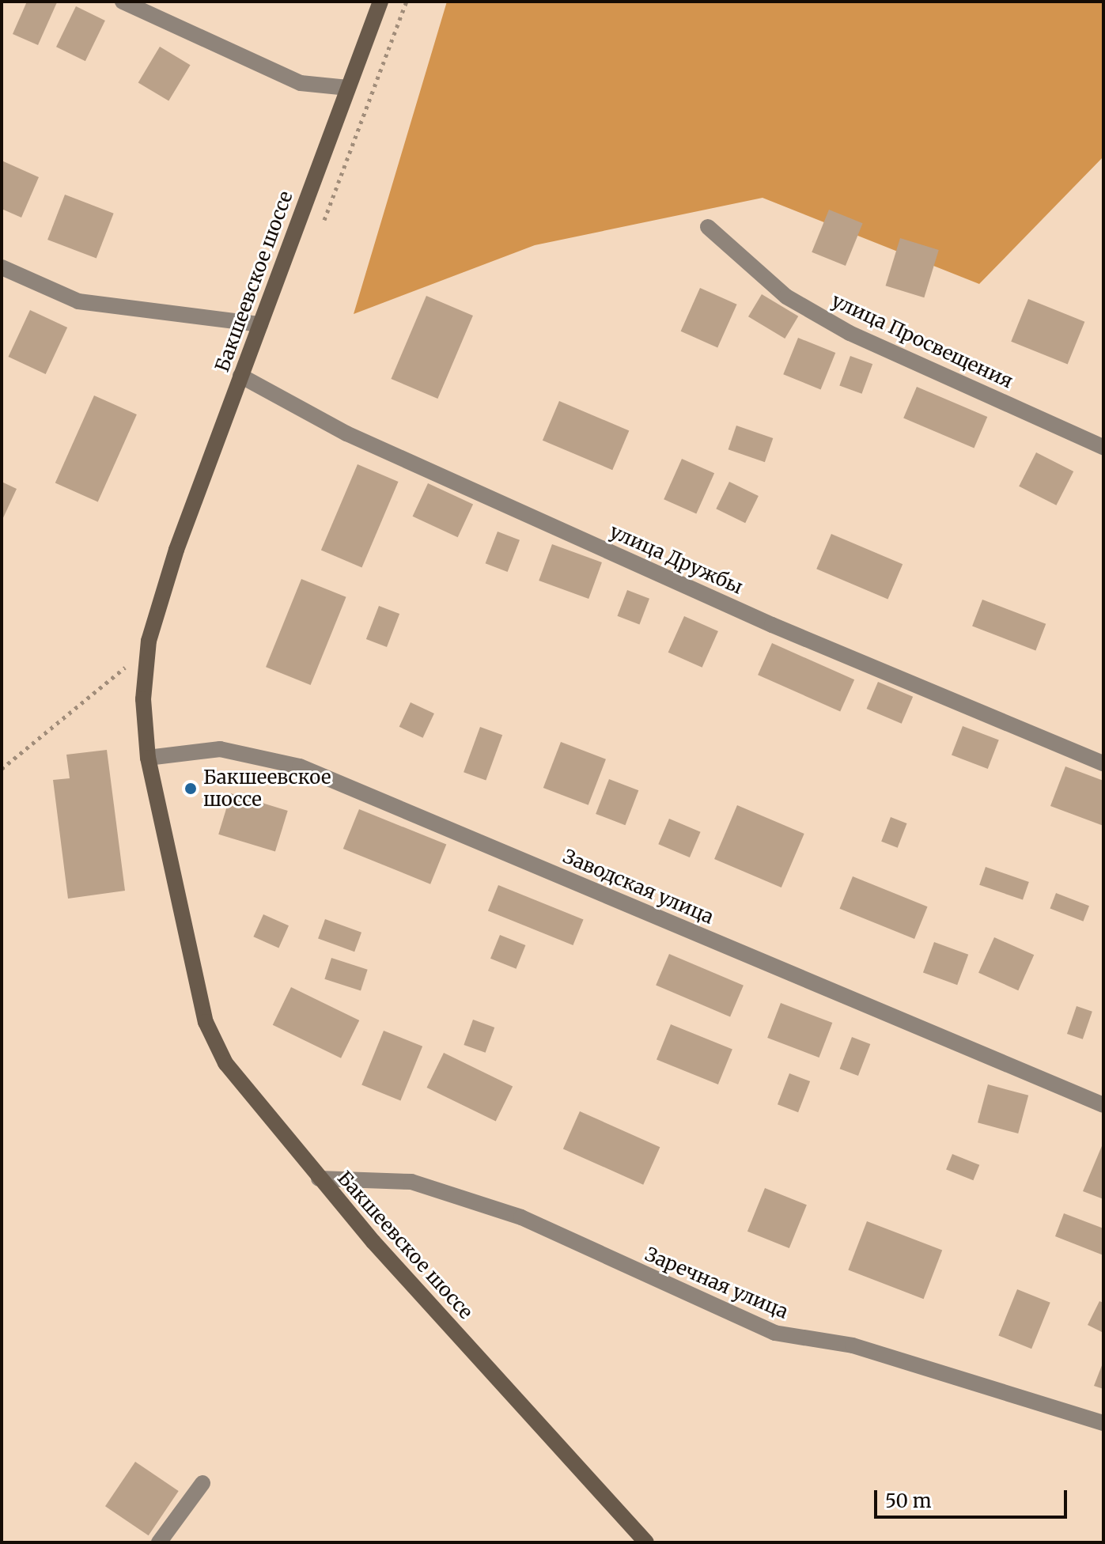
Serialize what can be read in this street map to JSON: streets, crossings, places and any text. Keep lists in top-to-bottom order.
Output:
{
  "streets": {
    "street": [
      "Бакшеевское шоссе",
      "улица Просвещения",
      "улица Дружбы",
      "Заводская улица",
      "Заречная улица"
    ]
  },
  "crossings": [
    ["Бакшеевское шоссе", "улица Дружбы"],
    ["Бакшеевское шоссе", "Заводская улица"],
    ["Бакшеевское шоссе", "Заречная улица"]
  ],
  "places": ["Бакшеевское шоссе"],
  "scale_bar": "50 m"
}
